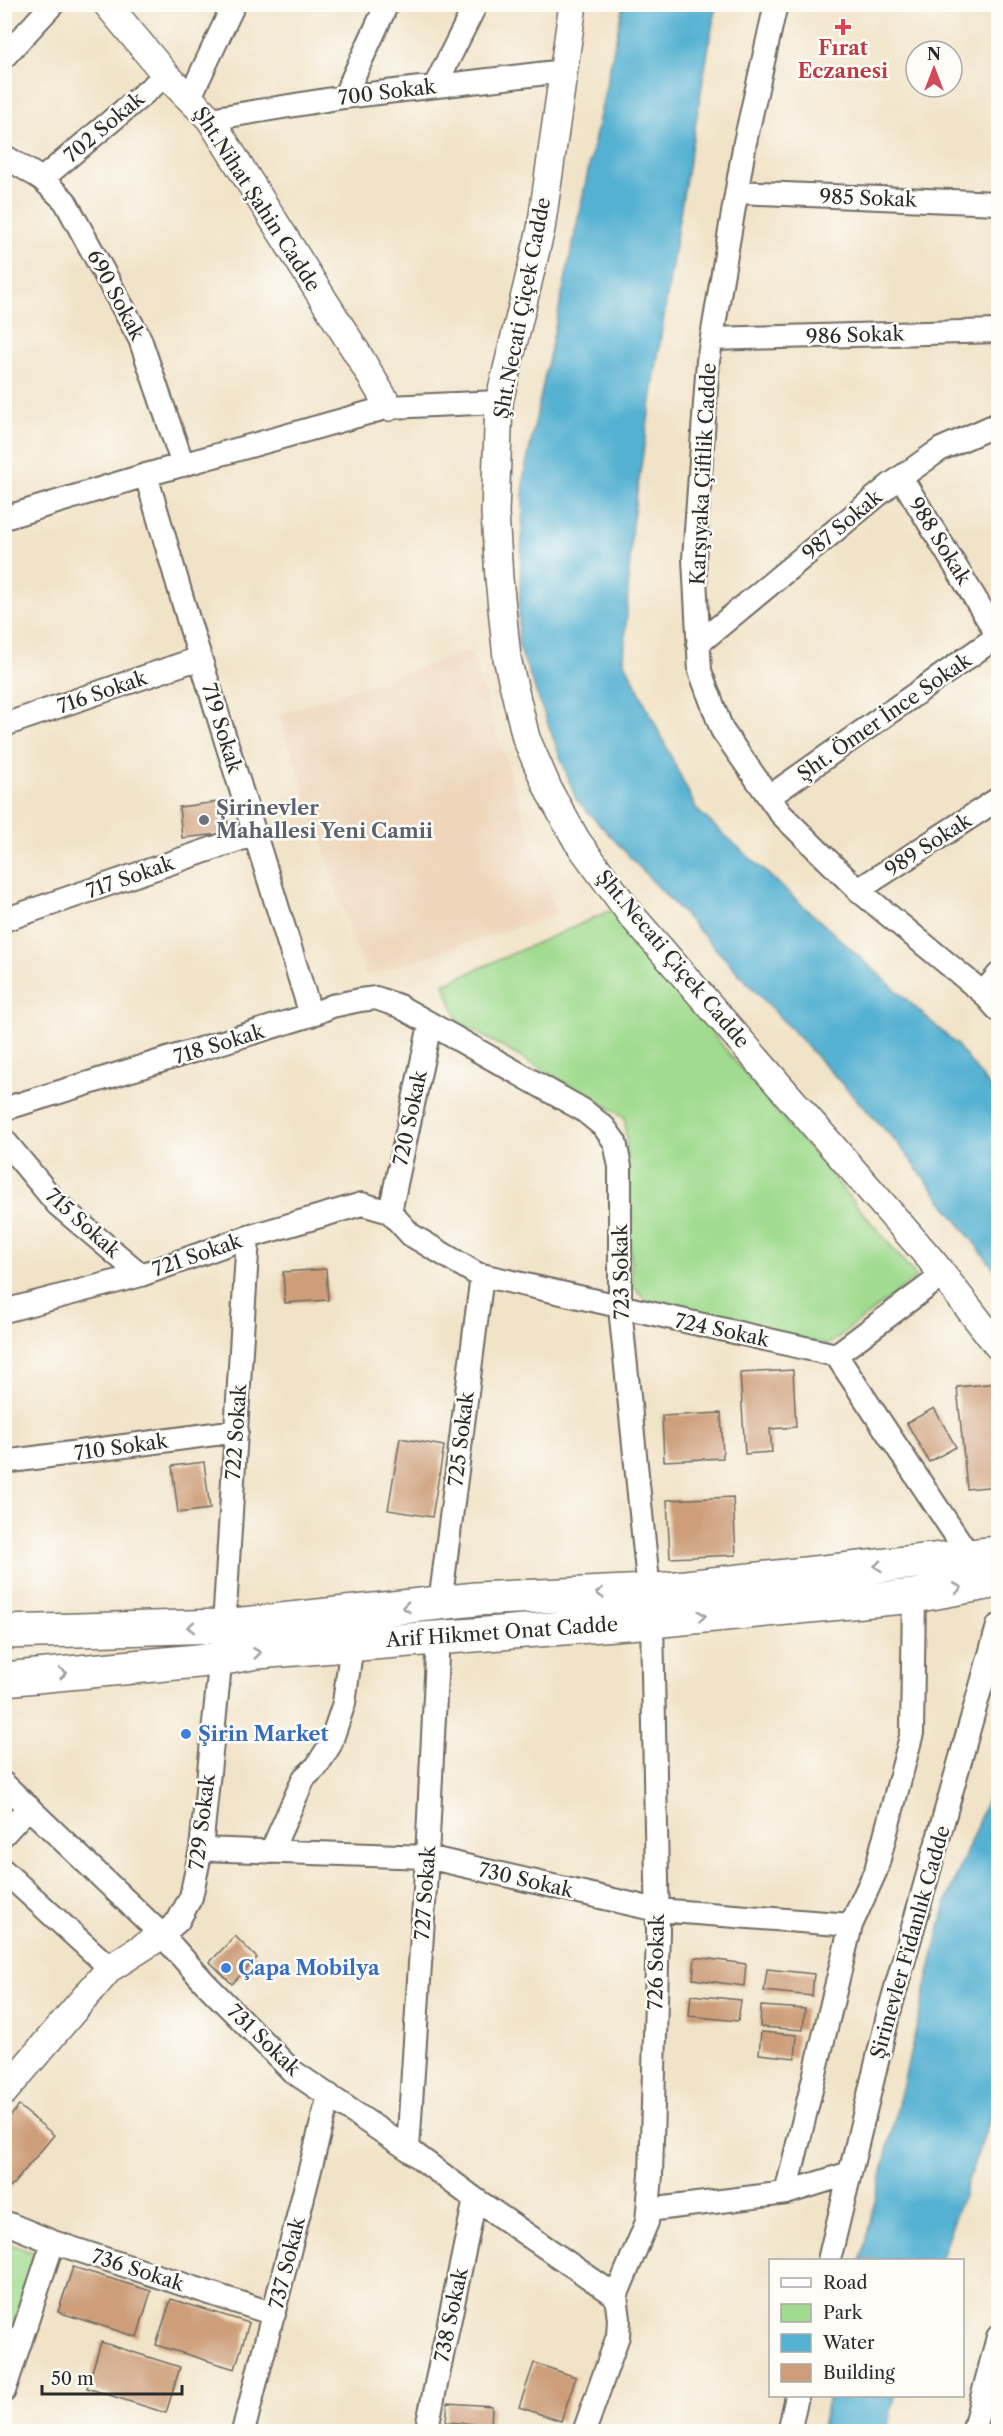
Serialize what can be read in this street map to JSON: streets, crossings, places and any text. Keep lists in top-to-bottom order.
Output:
{
  "streets": {
    "main road": ["Arif Hikmet Onat Cadde"],
    "street": [
      "700 Sokak",
      "702 Sokak",
      "985 Sokak",
      "Şht.Nihat Şahin Cadde",
      "690 Sokak",
      "Şht.Necati Çiçek Cadde",
      "986 Sokak",
      "Karşıyaka Çiftlik Cadde",
      "987 Sokak",
      "988 Sokak",
      "716 Sokak",
      "Şht. Ömer İnce Sokak",
      "719 Sokak",
      "989 Sokak",
      "717 Sokak",
      "718 Sokak",
      "720 Sokak",
      "715 Sokak",
      "721 Sokak",
      "723 Sokak",
      "724 Sokak",
      "722 Sokak",
      "725 Sokak",
      "710 Sokak",
      "729 Sokak",
      "730 Sokak",
      "727 Sokak",
      "Şirinevler Fidanlık Cadde",
      "726 Sokak",
      "731 Sokak",
      "737 Sokak",
      "736 Sokak",
      "738 Sokak"
    ]
  },
  "crossings": [
    ["700 Sokak", "Şht.Nihat Şahin Cadde"],
    ["700 Sokak", "Şht.Necati Çiçek Cadde"],
    ["702 Sokak", "Şht.Nihat Şahin Cadde"],
    ["702 Sokak", "690 Sokak"],
    ["985 Sokak", "Karşıyaka Çiftlik Cadde"],
    ["986 Sokak", "Karşıyaka Çiftlik Cadde"],
    ["Karşıyaka Çiftlik Cadde", "987 Sokak"],
    ["Karşıyaka Çiftlik Cadde", "Şht. Ömer İnce Sokak"],
    ["Karşıyaka Çiftlik Cadde", "989 Sokak"],
    ["987 Sokak", "988 Sokak"],
    ["988 Sokak", "Şht. Ömer İnce Sokak"],
    ["716 Sokak", "719 Sokak"],
    ["719 Sokak", "717 Sokak"],
    ["719 Sokak", "718 Sokak"],
    ["718 Sokak", "720 Sokak"],
    ["718 Sokak", "723 Sokak"],
    ["720 Sokak", "721 Sokak"],
    ["720 Sokak", "723 Sokak"],
    ["720 Sokak", "724 Sokak"],
    ["715 Sokak", "721 Sokak"],
    ["721 Sokak", "724 Sokak"],
    ["721 Sokak", "722 Sokak"],
    ["723 Sokak", "724 Sokak"],
    ["723 Sokak", "Arif Hikmet Onat Cadde"],
    ["723 Sokak", "726 Sokak"],
    ["724 Sokak", "725 Sokak"],
    ["722 Sokak", "710 Sokak"],
    ["722 Sokak", "Arif Hikmet Onat Cadde"],
    ["722 Sokak", "729 Sokak"],
    ["725 Sokak", "Arif Hikmet Onat Cadde"],
    ["Arif Hikmet Onat Cadde", "729 Sokak"],
    ["Arif Hikmet Onat Cadde", "727 Sokak"],
    ["Arif Hikmet Onat Cadde", "726 Sokak"],
    ["729 Sokak", "730 Sokak"],
    ["729 Sokak", "731 Sokak"],
    ["730 Sokak", "727 Sokak"],
    ["730 Sokak", "726 Sokak"],
    ["727 Sokak", "731 Sokak"],
    ["726 Sokak", "731 Sokak"],
    ["731 Sokak", "737 Sokak"],
    ["731 Sokak", "738 Sokak"],
    ["737 Sokak", "736 Sokak"]
  ],
  "places": {
    "health": ["Fırat Eczanesi"],
    "other": ["Şirinevler Mahallesi Yeni Camii", "Şirin Market", "Çapa Mobilya"]
  },
  "legend": [
    "Road",
    "Park",
    "Water",
    "Building"
  ],
  "scale_bar": "50 m",
  "north": "top"
}
